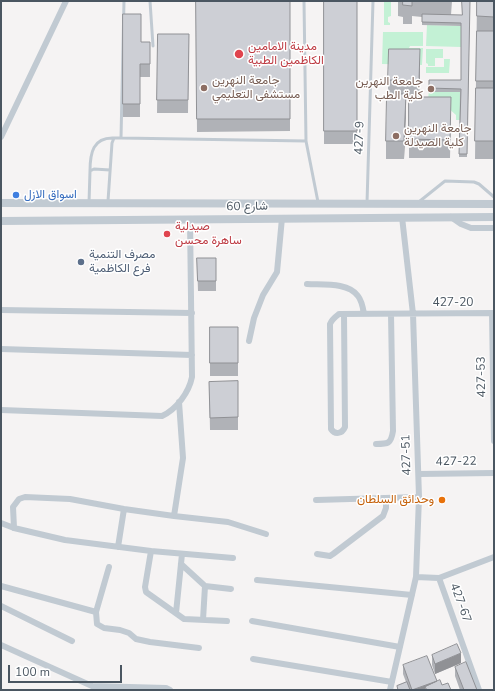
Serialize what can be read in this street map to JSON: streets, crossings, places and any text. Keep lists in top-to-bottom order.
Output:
{
  "streets": {
    "street": [
      "شارع 60",
      "427-20",
      "427-53",
      "427-51",
      "427-22",
      "427-67"
    ],
    "lane": ["427-9"]
  },
  "crossings": [
    ["427-9", "شارع 60"],
    ["شارع 60", "427-51"],
    ["427-20", "427-53"],
    ["427-20", "427-51"],
    ["427-51", "427-22"]
  ],
  "places": [
    "مدينة الامامين الكاظمين الطبية",
    "جامعة النهرين مستشفى التعليمي",
    "جامعة النهرين كلية الطب",
    "جامعة النهرين كلية الصيدلة",
    "اسواق الازل",
    "صيدلية ساهرة محسن",
    "مصرف التنمية فرع الكاظمية",
    "وحدائق السلطان"
  ],
  "scale_bar": "100 m"
}
